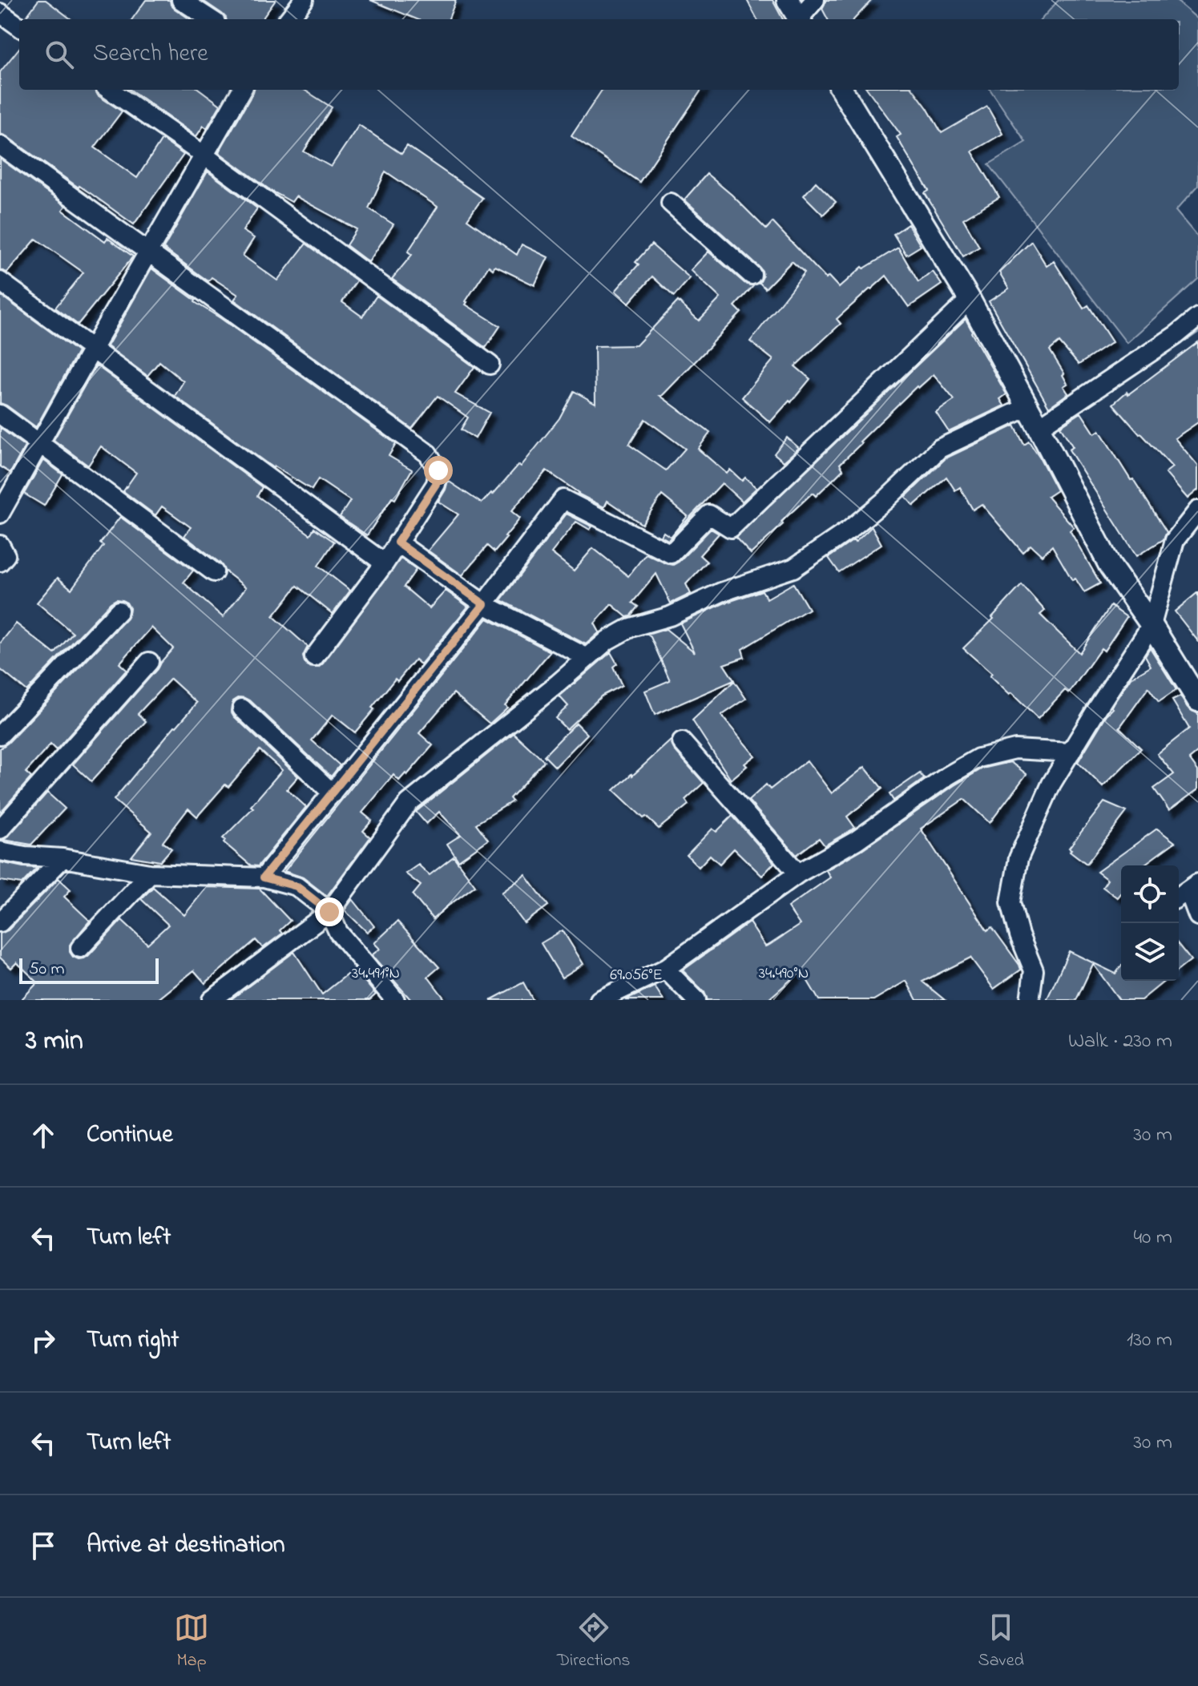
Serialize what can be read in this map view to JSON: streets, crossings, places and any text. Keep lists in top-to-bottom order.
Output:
{
  "scale_bar": "50 m",
  "page": {
    "search": "Search here",
    "scale": "50 m",
    "heading": ["3 min", "Walk · 230 m"],
    "list": [
      ["Continue", "30 m"],
      ["Turn left", "40 m"],
      ["Turn right", "130 m"],
      ["Turn left", "30 m"],
      "Arrive at destination"
    ],
    "nav": ["Map", "Directions", "Saved"]
  },
  "coordinates": ["34.491°N", "34.490°N", "69.056°E"]
}
